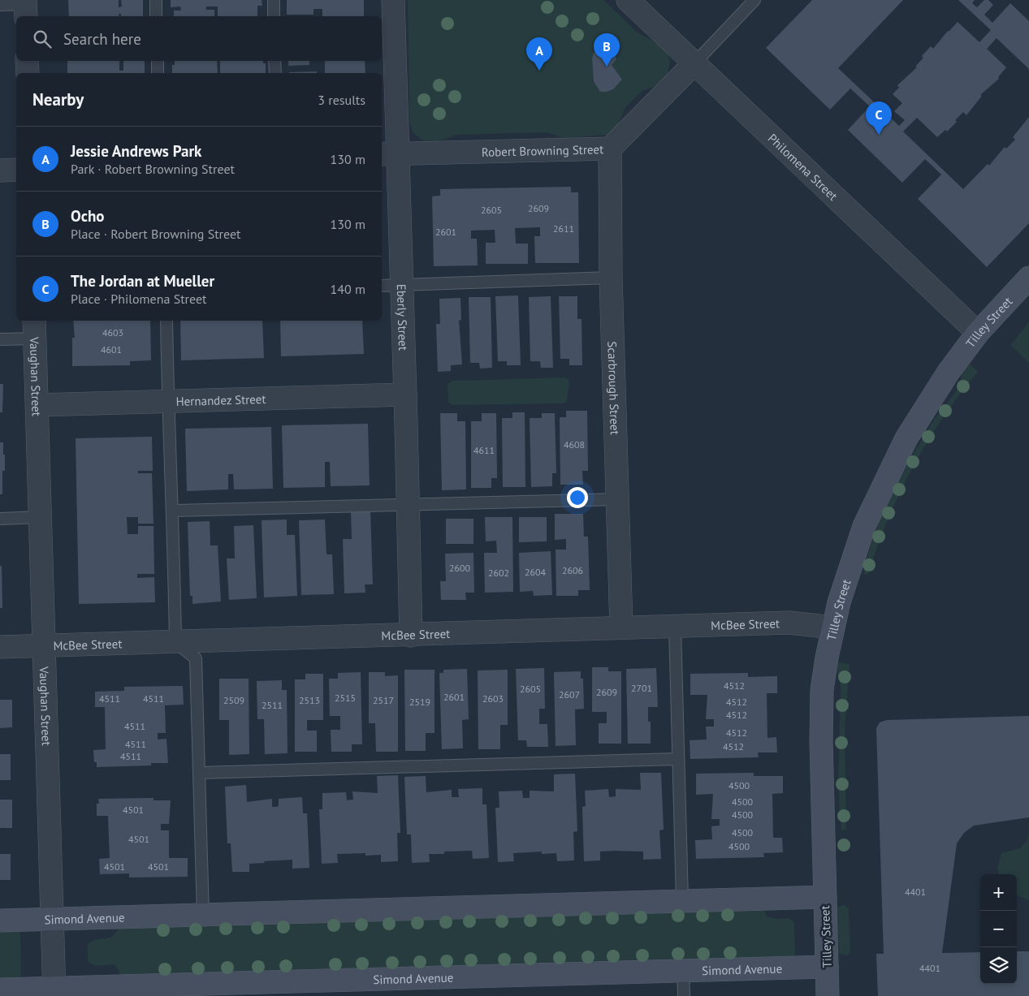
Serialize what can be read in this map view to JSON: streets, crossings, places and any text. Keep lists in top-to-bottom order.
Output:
{
  "streets": {
    "street": [
      "Robert Browning Street",
      "Philomena Street",
      "Eberly Street",
      "Tilley Street",
      "Vaughan Street",
      "Scarbrough Street",
      "Hernandez Street",
      "McBee Street",
      "Simond Avenue"
    ]
  },
  "crossings": [
    ["Robert Browning Street", "Philomena Street"],
    ["Robert Browning Street", "Eberly Street"],
    ["Robert Browning Street", "Scarbrough Street"],
    ["Philomena Street", "Tilley Street"],
    ["Eberly Street", "Hernandez Street"],
    ["Eberly Street", "McBee Street"],
    ["Tilley Street", "McBee Street"],
    ["Tilley Street", "Simond Avenue"],
    ["Vaughan Street", "Hernandez Street"],
    ["Vaughan Street", "McBee Street"],
    ["Vaughan Street", "Simond Avenue"],
    ["Scarbrough Street", "McBee Street"]
  ],
  "house_numbers": [
    "2609",
    "2605",
    "2611",
    "2601",
    "4603",
    "4601",
    "4608",
    "4611",
    "2600",
    "2606",
    "2604",
    "2602",
    "4512",
    "2701",
    "2605",
    "2609",
    "2607",
    "2601",
    "2515",
    "4511",
    "4511",
    "2603",
    "2509",
    "2513",
    "2517",
    "2519",
    "4512",
    "2511",
    "4512",
    "4511",
    "4512",
    "4511",
    "4512",
    "4511",
    "4500",
    "4500",
    "4501",
    "4500",
    "4500",
    "4501",
    "4500",
    "4501",
    "4501",
    "4401",
    "4401"
  ],
  "page": {
    "search": "Search here",
    "pins": ["B", "A", "C"],
    "heading": ["Nearby", "3 results"],
    "list": [
      {
        "mark": "A",
        "name": "Jessie Andrews Park",
        "note": "Park · Robert Browning Street",
        "value": "130 m"
      },
      {
        "mark": "B",
        "name": "Ocho",
        "note": "Place · Robert Browning Street",
        "value": "130 m"
      },
      {
        "mark": "C",
        "name": "The Jordan at Mueller",
        "note": "Place · Philomena Street",
        "value": "140 m"
      }
    ],
    "map_buttons": ["+", "−"]
  }
}
